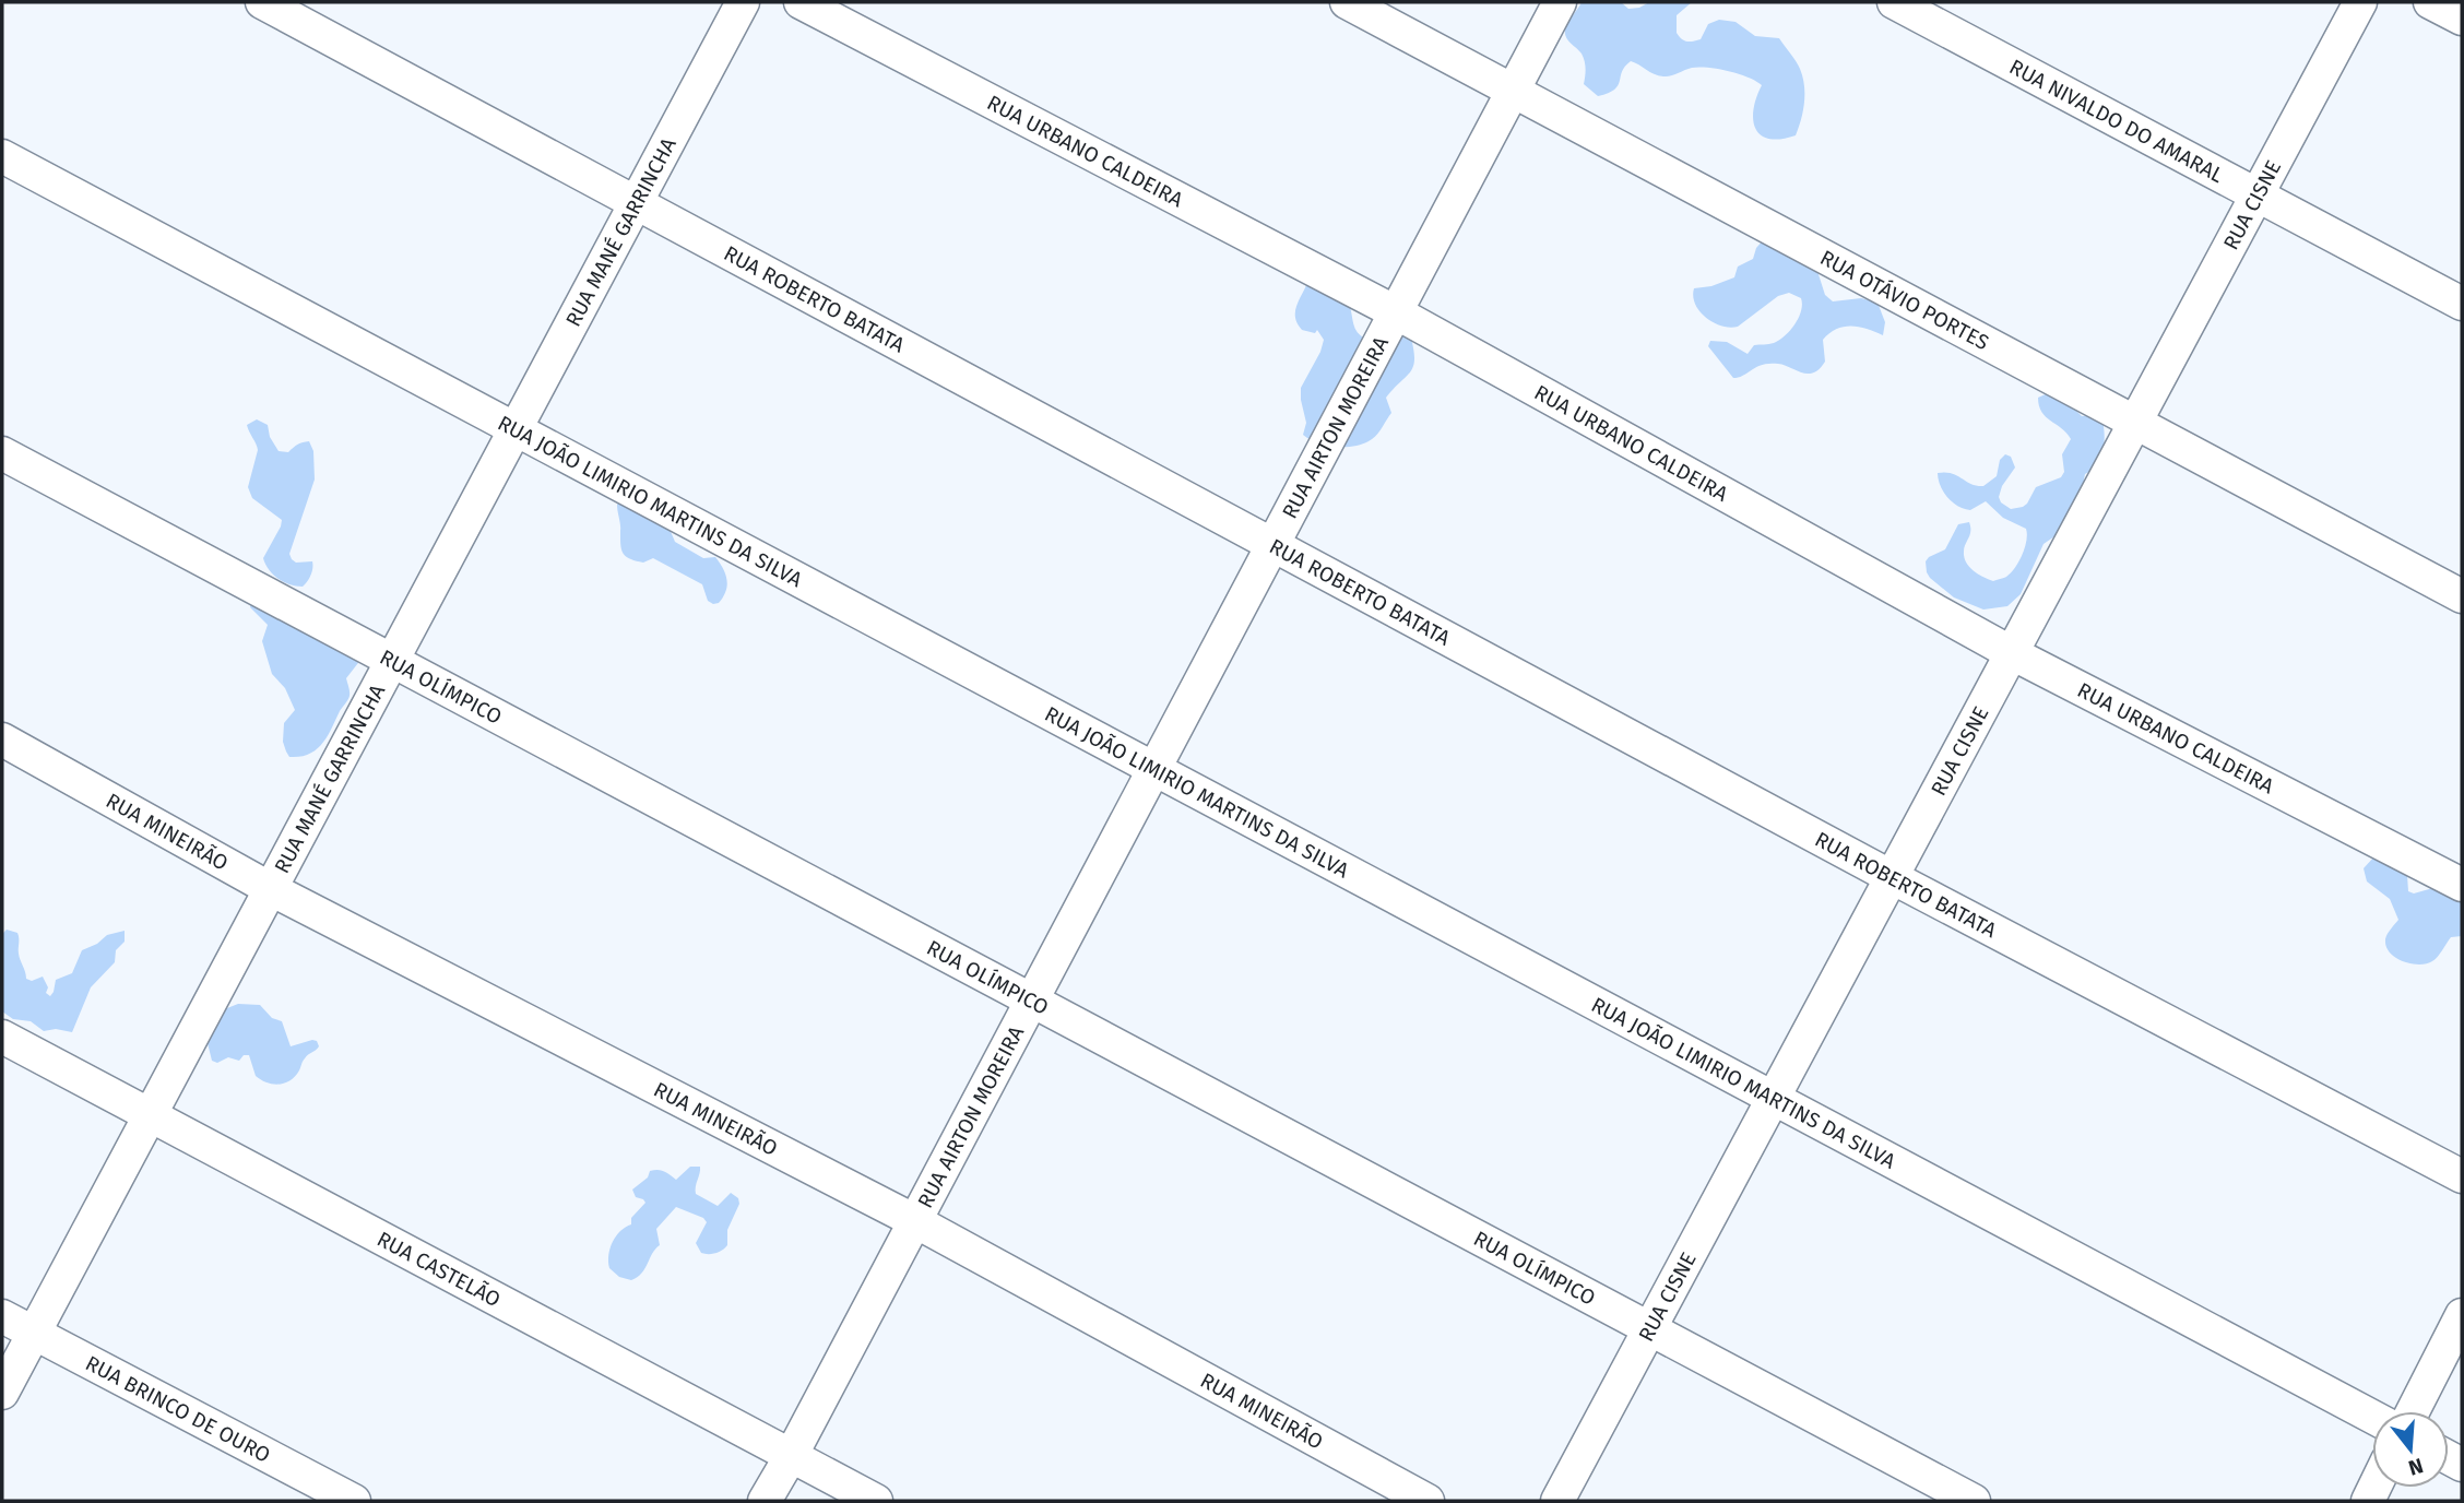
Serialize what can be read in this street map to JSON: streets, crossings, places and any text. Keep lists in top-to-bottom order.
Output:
{
  "streets": {
    "street": [
      "RUA NIVALDO DO AMARAL",
      "RUA URBANO CALDEIRA",
      "RUA CISNE",
      "RUA MANÉ GARRINCHA",
      "RUA ROBERTO BATATA",
      "RUA OTÁVIO PORTES",
      "RUA AIRTON MOREIRA",
      "RUA JOÃO LIMIRIO MARTINS DA SILVA",
      "RUA OLÍMPICO",
      "RUA MINEIRÃO",
      "RUA CASTELÃO",
      "RUA BRINCO DE OURO"
    ]
  },
  "crossings": [
    ["RUA NIVALDO DO AMARAL", "RUA CISNE"],
    ["RUA URBANO CALDEIRA", "RUA CISNE"],
    ["RUA URBANO CALDEIRA", "RUA AIRTON MOREIRA"],
    ["RUA CISNE", "RUA ROBERTO BATATA"],
    ["RUA CISNE", "RUA OTÁVIO PORTES"],
    ["RUA CISNE", "RUA JOÃO LIMIRIO MARTINS DA SILVA"],
    ["RUA CISNE", "RUA OLÍMPICO"],
    ["RUA MANÉ GARRINCHA", "RUA ROBERTO BATATA"],
    ["RUA MANÉ GARRINCHA", "RUA JOÃO LIMIRIO MARTINS DA SILVA"],
    ["RUA MANÉ GARRINCHA", "RUA OLÍMPICO"],
    ["RUA MANÉ GARRINCHA", "RUA MINEIRÃO"],
    ["RUA MANÉ GARRINCHA", "RUA CASTELÃO"],
    ["RUA MANÉ GARRINCHA", "RUA BRINCO DE OURO"],
    ["RUA ROBERTO BATATA", "RUA AIRTON MOREIRA"],
    ["RUA OTÁVIO PORTES", "RUA AIRTON MOREIRA"],
    ["RUA AIRTON MOREIRA", "RUA JOÃO LIMIRIO MARTINS DA SILVA"],
    ["RUA AIRTON MOREIRA", "RUA OLÍMPICO"],
    ["RUA AIRTON MOREIRA", "RUA MINEIRÃO"],
    ["RUA AIRTON MOREIRA", "RUA CASTELÃO"]
  ],
  "north": "bottom"
}
